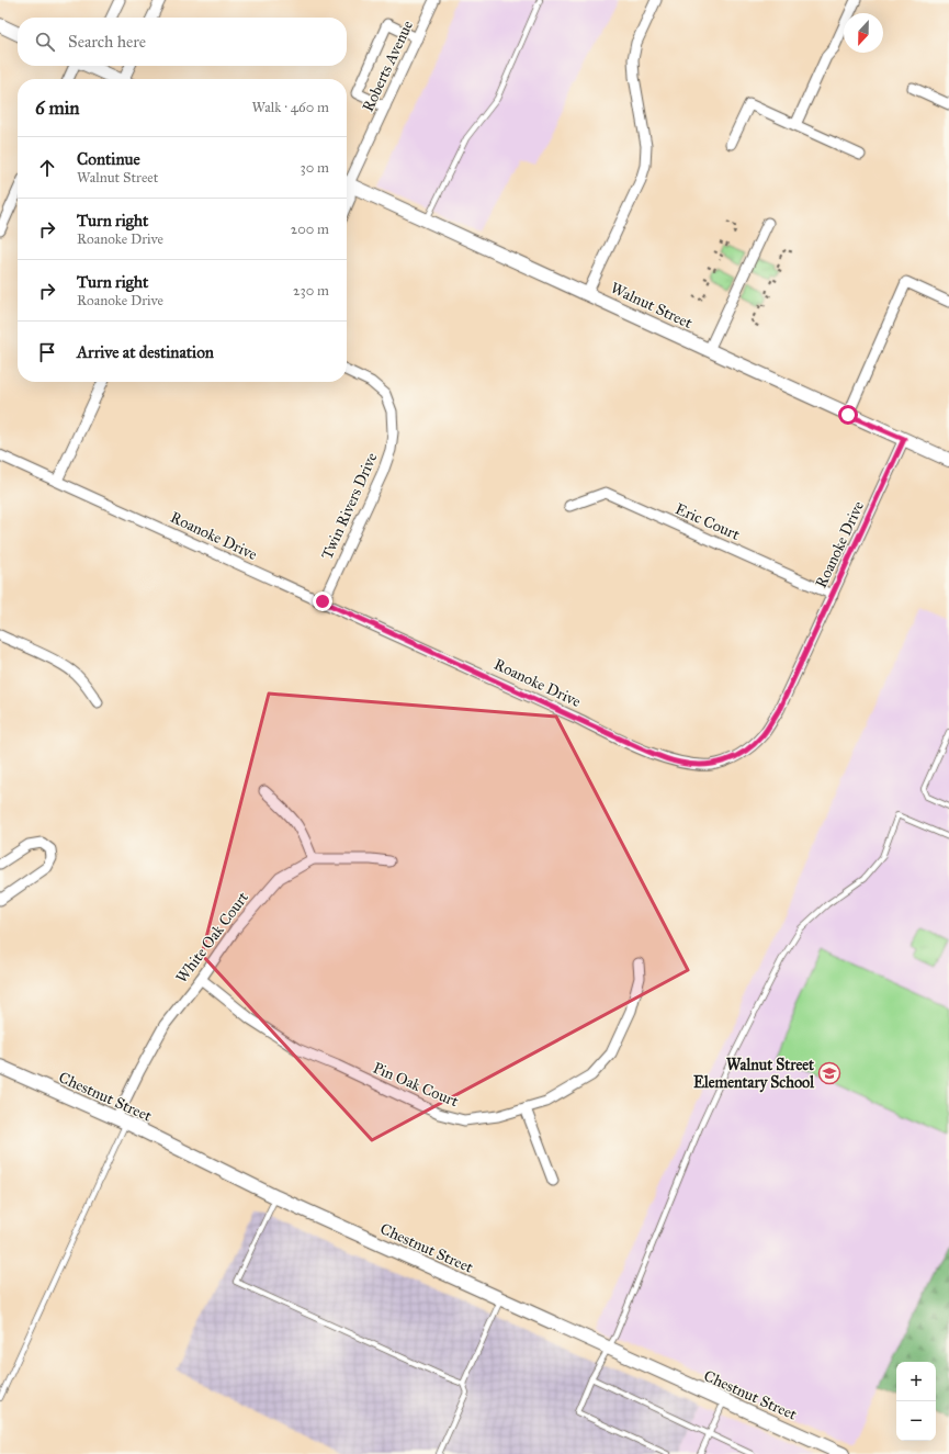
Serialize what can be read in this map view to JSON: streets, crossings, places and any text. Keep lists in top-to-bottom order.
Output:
{
  "streets": {
    "street": [
      "Roberts Avenue",
      "Walnut Street",
      "Twin Rivers Drive",
      "Eric Court",
      "Roanoke Drive",
      "White Oak Court",
      "Pin Oak Court",
      "Chestnut Street"
    ]
  },
  "crossings": [
    ["Walnut Street", "Roanoke Drive"],
    ["Twin Rivers Drive", "Roanoke Drive"],
    ["Eric Court", "Roanoke Drive"],
    ["White Oak Court", "Pin Oak Court"],
    ["White Oak Court", "Chestnut Street"]
  ],
  "places": {
    "school or university": ["Walnut Street Elementary School"]
  },
  "north": "bottom",
  "page": {
    "search": "Search here",
    "heading": ["6 min", "Walk · 460 m"],
    "list": [
      ["Continue", "Walnut Street", "30 m"],
      ["Turn right", "Roanoke Drive", "200 m"],
      ["Turn right", "Roanoke Drive", "230 m"],
      "Arrive at destination"
    ],
    "map_buttons": ["+", "−"]
  }
}
